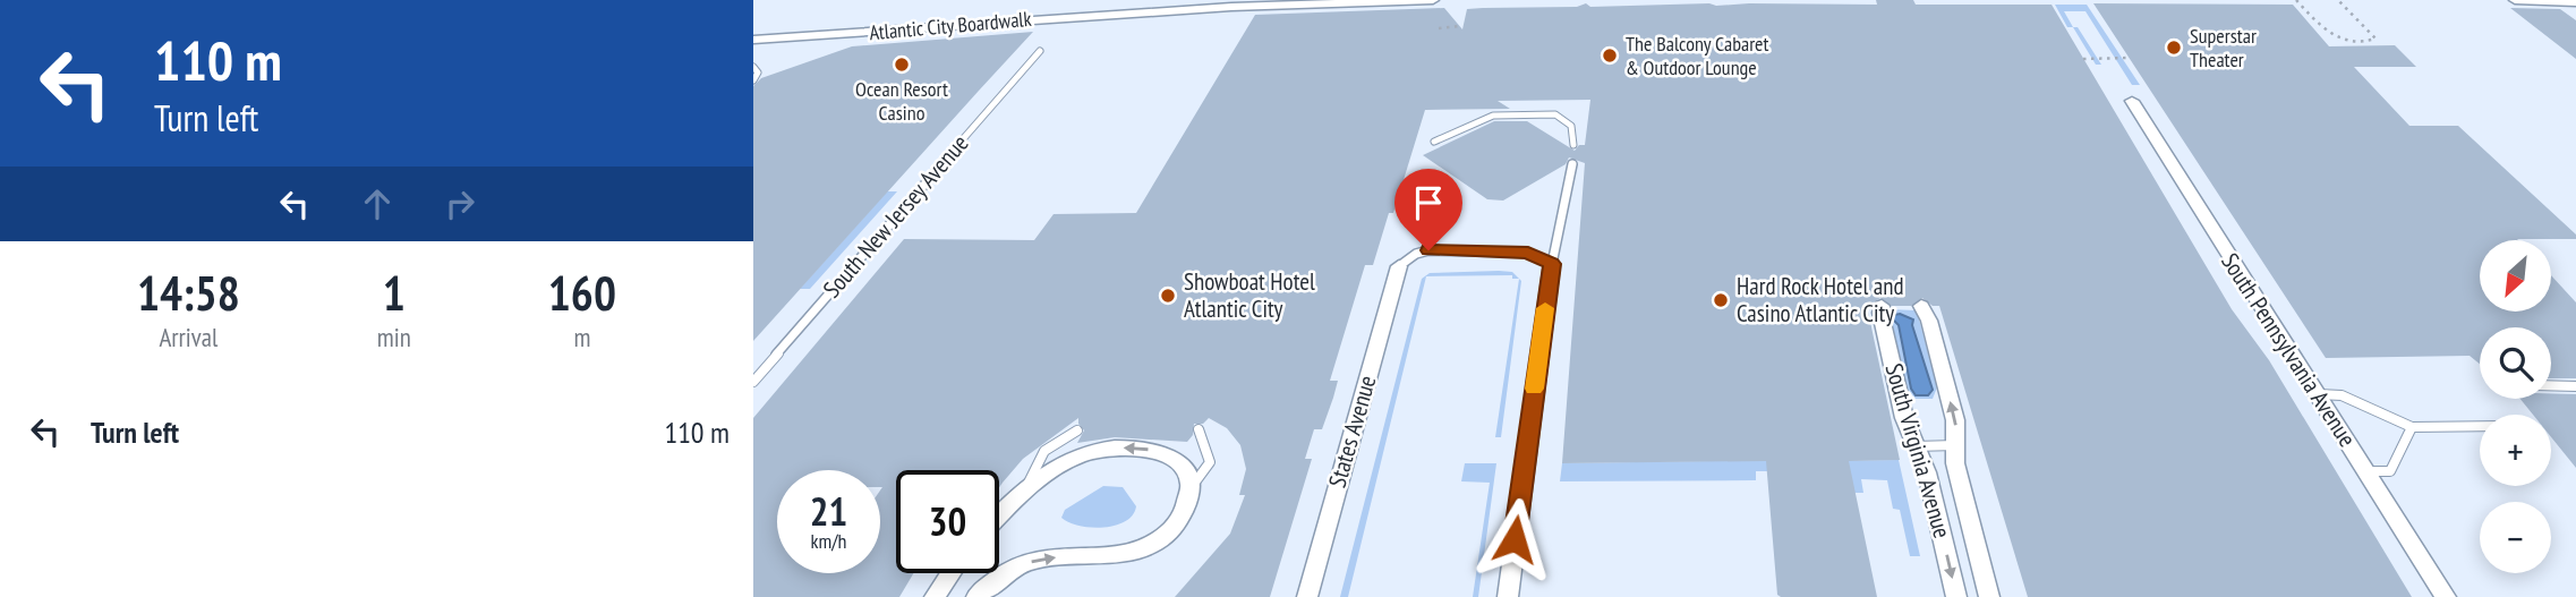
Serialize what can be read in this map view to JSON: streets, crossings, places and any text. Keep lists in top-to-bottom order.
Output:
{
  "streets": {
    "street": [
      "Atlantic City Boardwalk",
      "South Pennsylvania Avenue",
      "States Avenue",
      "South Virginia Avenue"
    ],
    "lane": ["South New Jersey Avenue"]
  },
  "places": [
    "Superstar Theater",
    "The Balcony Cabaret & Outdoor Lounge",
    "Ocean Resort Casino",
    "Showboat Hotel Atlantic City",
    "Hard Rock Hotel and Casino Atlantic City"
  ],
  "north": "bottom left",
  "page": {
    "turn": ["110 m", "Turn left"],
    "map_buttons": ["+", "−"],
    "eta": [
      "14:58",
      "Arrival",
      "1",
      "min",
      "160",
      "m"
    ],
    "list": [
      {
        "name": "Turn left",
        "value": "110 m"
      }
    ],
    "speed": "21 km/h",
    "limit": "30"
  }
}
